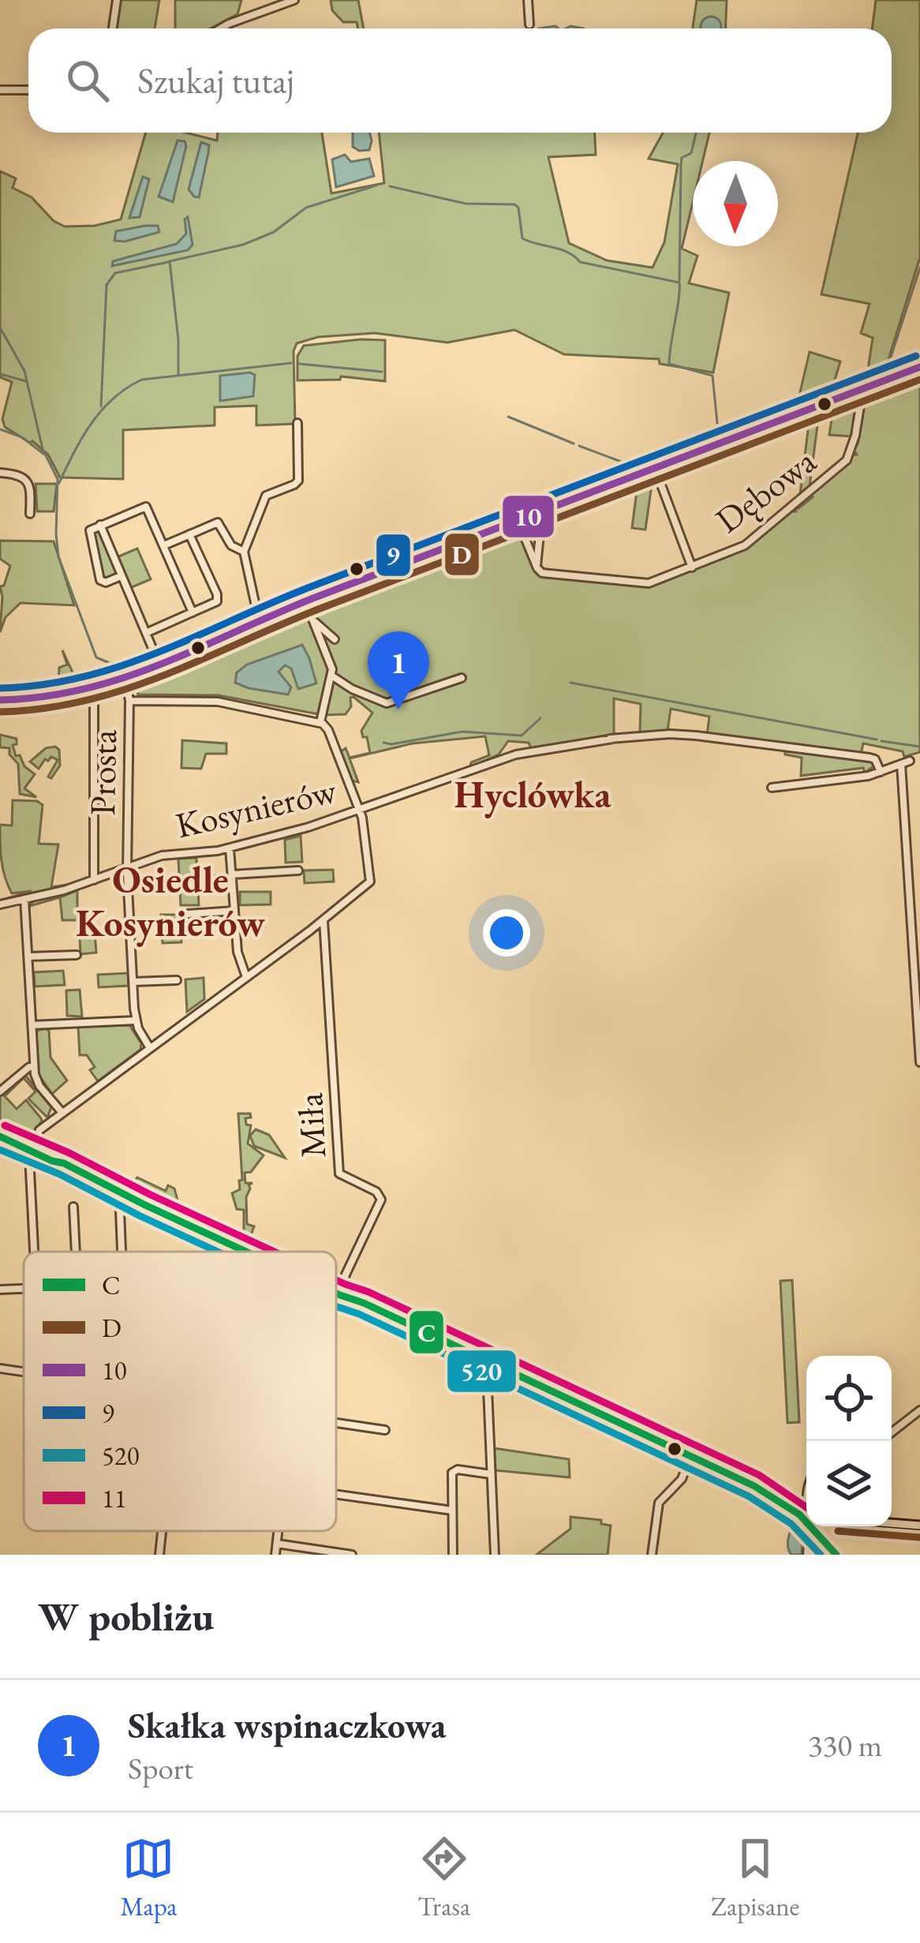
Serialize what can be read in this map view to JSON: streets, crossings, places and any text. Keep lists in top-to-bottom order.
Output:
{
  "streets": {
    "street": [
      "Dębowa",
      "Prosta",
      "Kosynierów",
      "Miła"
    ]
  },
  "crossings": [
    ["Prosta", "Kosynierów"]
  ],
  "districts": ["Hyclówka", "Osiedle Kosynierów"],
  "lines": [
    "transit line 9",
    "transit line 10",
    "transit line D",
    "transit line 11",
    "transit line C",
    "transit line 520"
  ],
  "legend": [
    "C",
    "D",
    "10",
    "9",
    "520",
    "11"
  ],
  "north": "bottom",
  "page": {
    "search": "Szukaj tutaj",
    "pins": "1",
    "heading": "W pobliżu",
    "list": [
      {
        "mark": "1",
        "name": "Skałka wspinaczkowa",
        "note": "Sport",
        "value": "330 m"
      }
    ],
    "nav": ["Mapa", "Trasa", "Zapisane"]
  }
}
